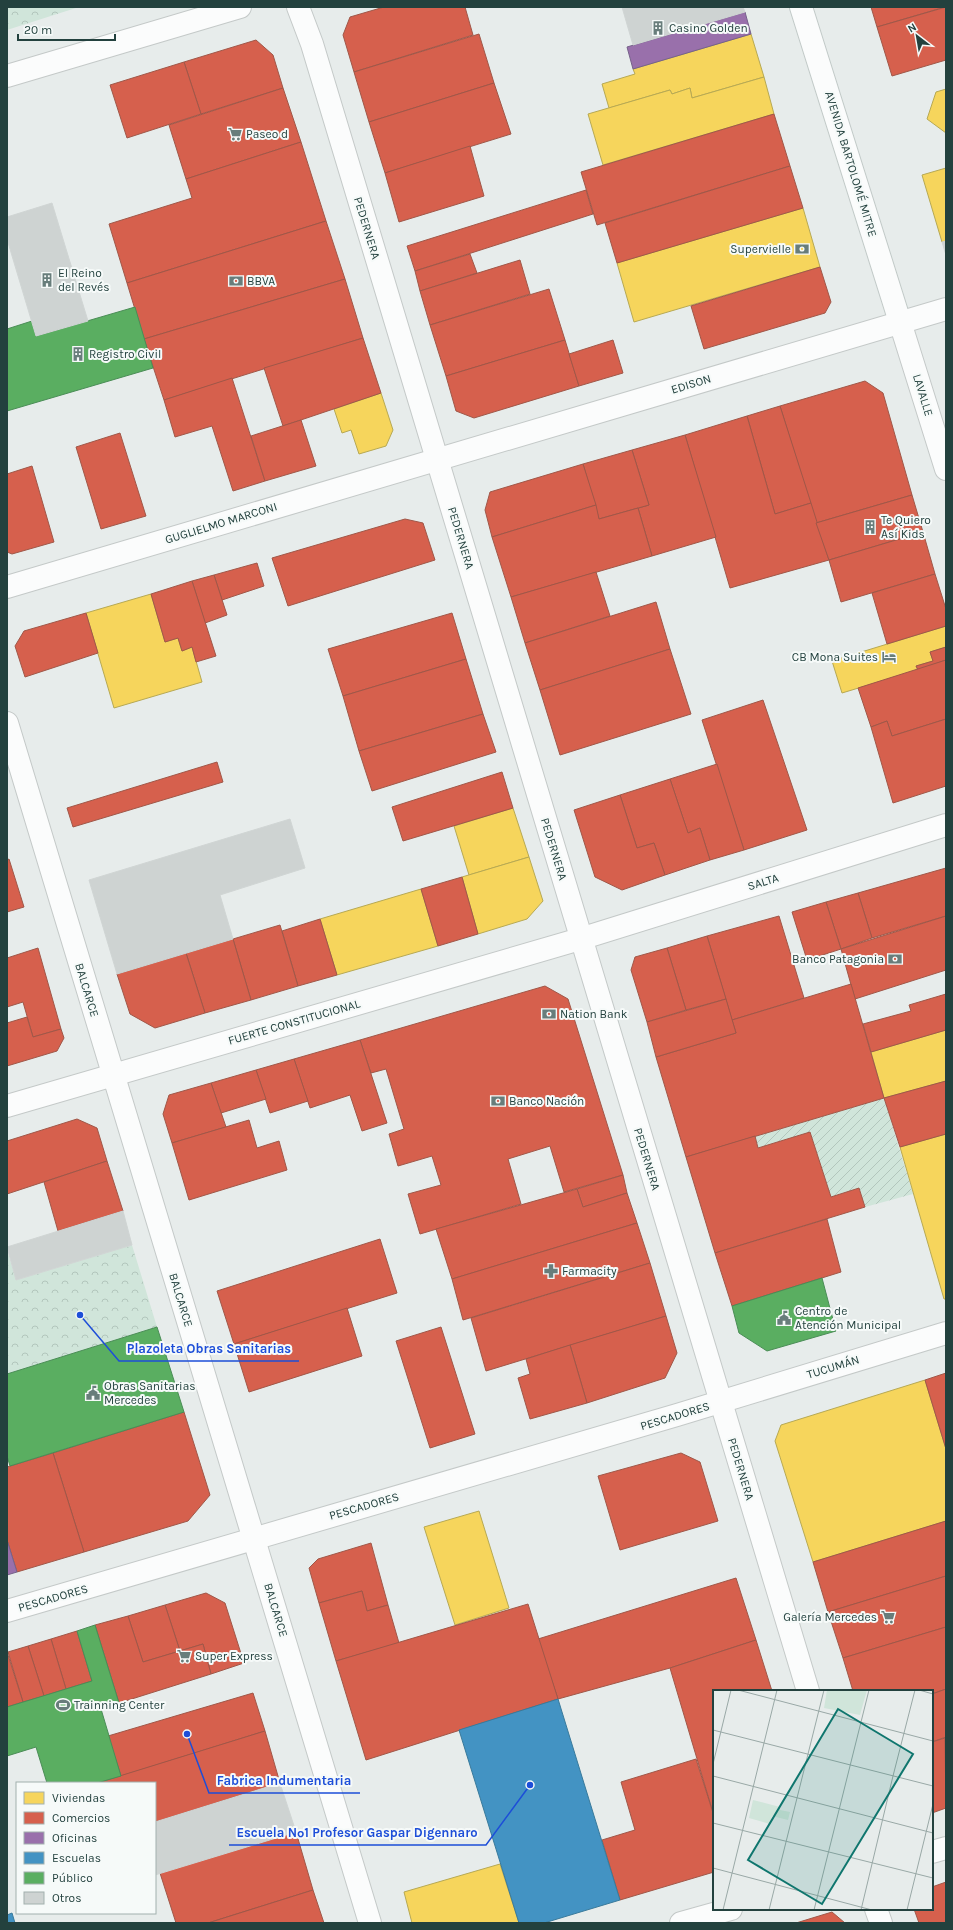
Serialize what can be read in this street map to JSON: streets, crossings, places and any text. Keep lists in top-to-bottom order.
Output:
{
  "streets": {
    "street": [
      "AVENIDA BARTOLOMÉ MITRE",
      "PEDERNERA",
      "EDISON",
      "LAVALLE",
      "GUGLIELMO MARCONI",
      "SALTA",
      "BALCARCE",
      "FUERTE CONSTITUCIONAL",
      "TUCUMÁN",
      "PESCADORES"
    ]
  },
  "crossings": [
    ["AVENIDA BARTOLOMÉ MITRE", "EDISON"],
    ["AVENIDA BARTOLOMÉ MITRE", "LAVALLE"],
    ["PEDERNERA", "EDISON"],
    ["PEDERNERA", "GUGLIELMO MARCONI"],
    ["PEDERNERA", "SALTA"],
    ["PEDERNERA", "FUERTE CONSTITUCIONAL"],
    ["PEDERNERA", "TUCUMÁN"],
    ["PEDERNERA", "PESCADORES"],
    ["EDISON", "LAVALLE"],
    ["EDISON", "GUGLIELMO MARCONI"],
    ["SALTA", "FUERTE CONSTITUCIONAL"],
    ["BALCARCE", "FUERTE CONSTITUCIONAL"],
    ["BALCARCE", "PESCADORES"],
    ["TUCUMÁN", "PESCADORES"]
  ],
  "places": {
    "building": [
      "Casino Golden",
      "El Reino del Revés",
      "Registro Civil",
      "Te Quiero Así Kids"
    ],
    "supermarket": ["Paseo d", "Galería Mercedes", "Super Express"],
    "bank": [
      "Supervielle",
      "BBVA",
      "Banco Patagonia",
      "Nation Bank",
      "Banco Nación"
    ],
    "hotel": ["CB Mona Suites"],
    "pharmacy": ["Farmacity"],
    "other": ["Plazoleta Obras Sanitarias", "Fabrica Indumentaria", "Escuela Nº1 Profesor Gaspar Digennaro"],
    "public building": ["Centro de Atención Municipal", "Obras Sanitarias Mercedes"],
    "sports": ["Trainning Center"]
  },
  "legend": [
    "Viviendas",
    "Comercios",
    "Oficinas",
    "Escuelas",
    "Público",
    "Otros"
  ],
  "scale_bar": "20 m",
  "north": "top left"
}
